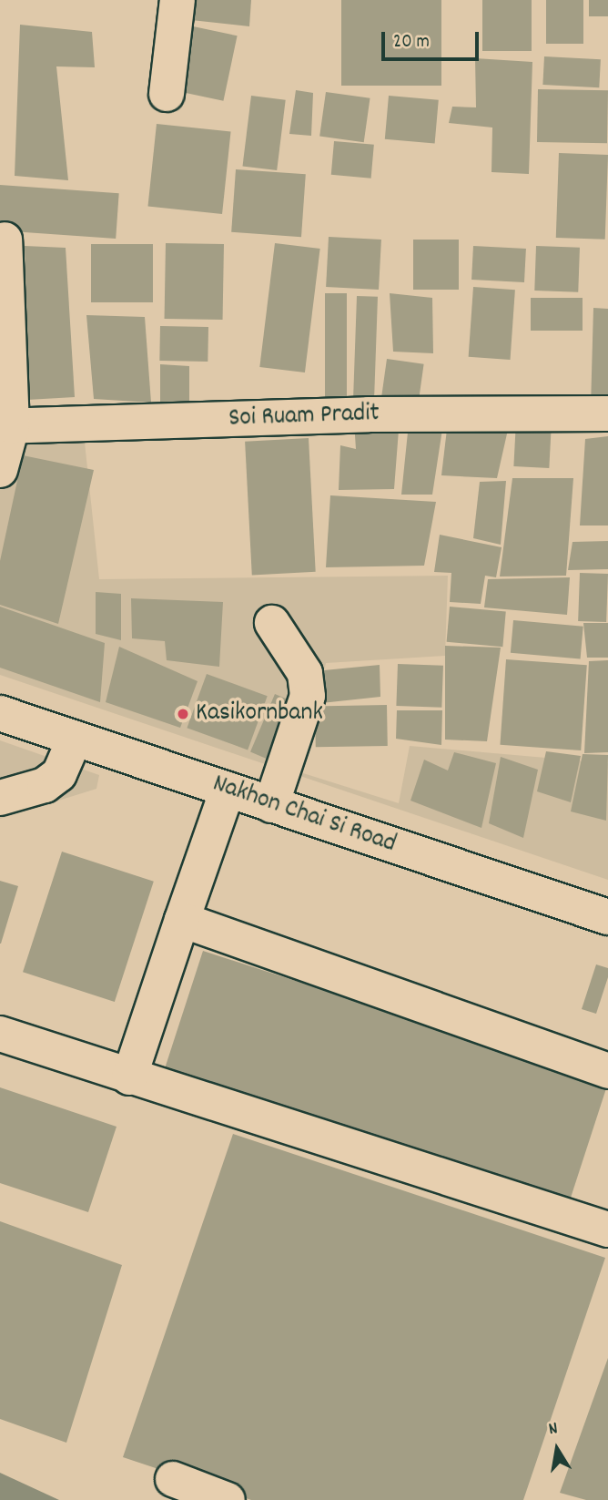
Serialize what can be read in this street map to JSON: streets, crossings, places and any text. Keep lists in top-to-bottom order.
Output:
{
  "streets": {
    "street": ["Soi Ruam Pradit", "Nakhon Chai Si Road"]
  },
  "places": ["Kasikornbank"],
  "scale_bar": "20 m",
  "north": "top"
}
